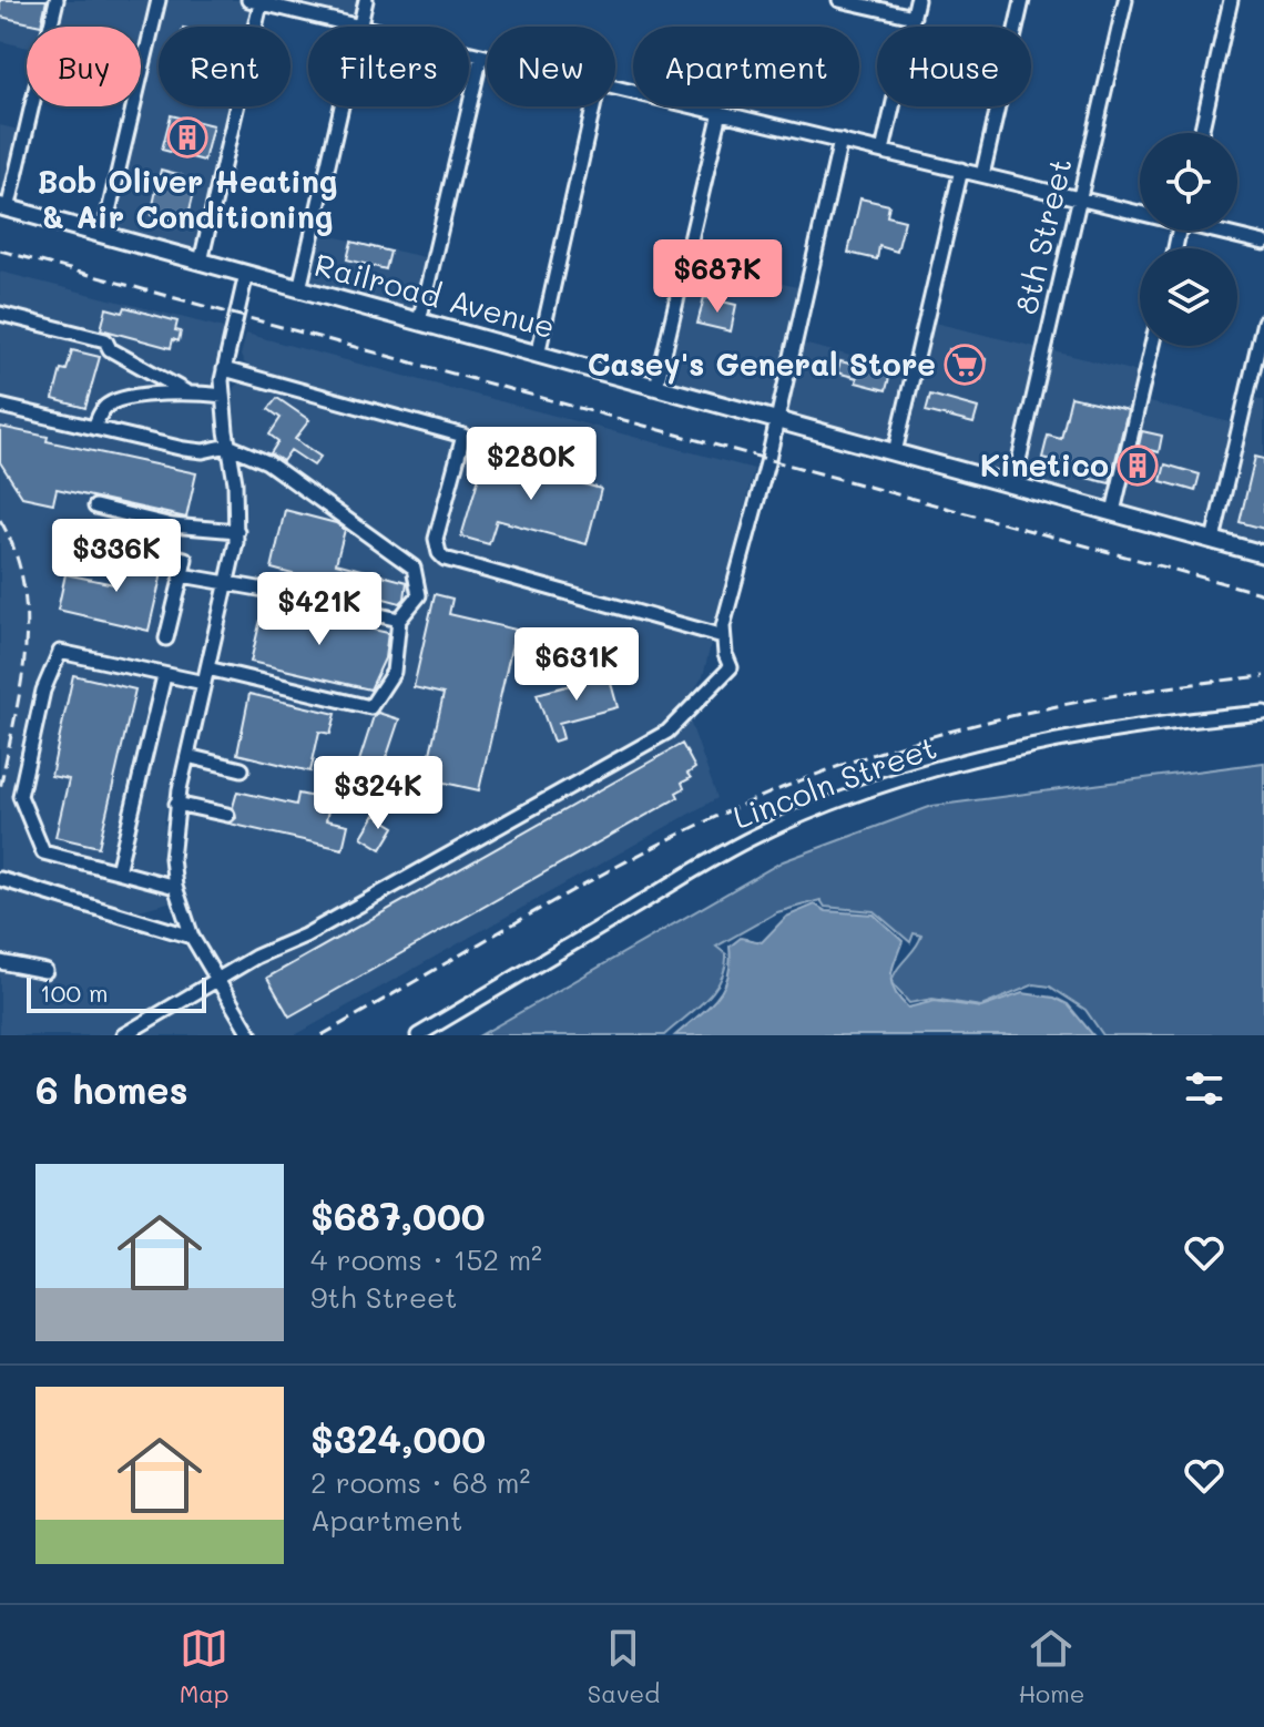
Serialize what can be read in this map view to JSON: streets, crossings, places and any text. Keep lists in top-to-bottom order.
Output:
{
  "streets": {
    "main road": ["Railroad Avenue"],
    "street": ["8th Street", "Lincoln Street"]
  },
  "crossings": [
    ["8th Street", "Railroad Avenue"]
  ],
  "places": {
    "building": ["Bob Oliver Heating & Air Conditioning", "Kinetico"],
    "supermarket": ["Casey's General Store"]
  },
  "scale_bar": "100 m",
  "page": {
    "chip": [
      "Buy",
      "Rent",
      "Filters",
      "New",
      "Apartment",
      "House"
    ],
    "price": [
      "$687K",
      "$280K",
      "$336K",
      "$421K",
      "$631K",
      "$324K"
    ],
    "scale": "100 m",
    "heading": "6 homes",
    "list": [
      {
        "name": "$687,000",
        "note": "4 rooms · 152 m² · 9th Street"
      },
      {
        "name": "$324,000",
        "note": "2 rooms · 68 m² · Apartment"
      }
    ],
    "tabs": ["Map", "Saved", "Home"]
  }
}
